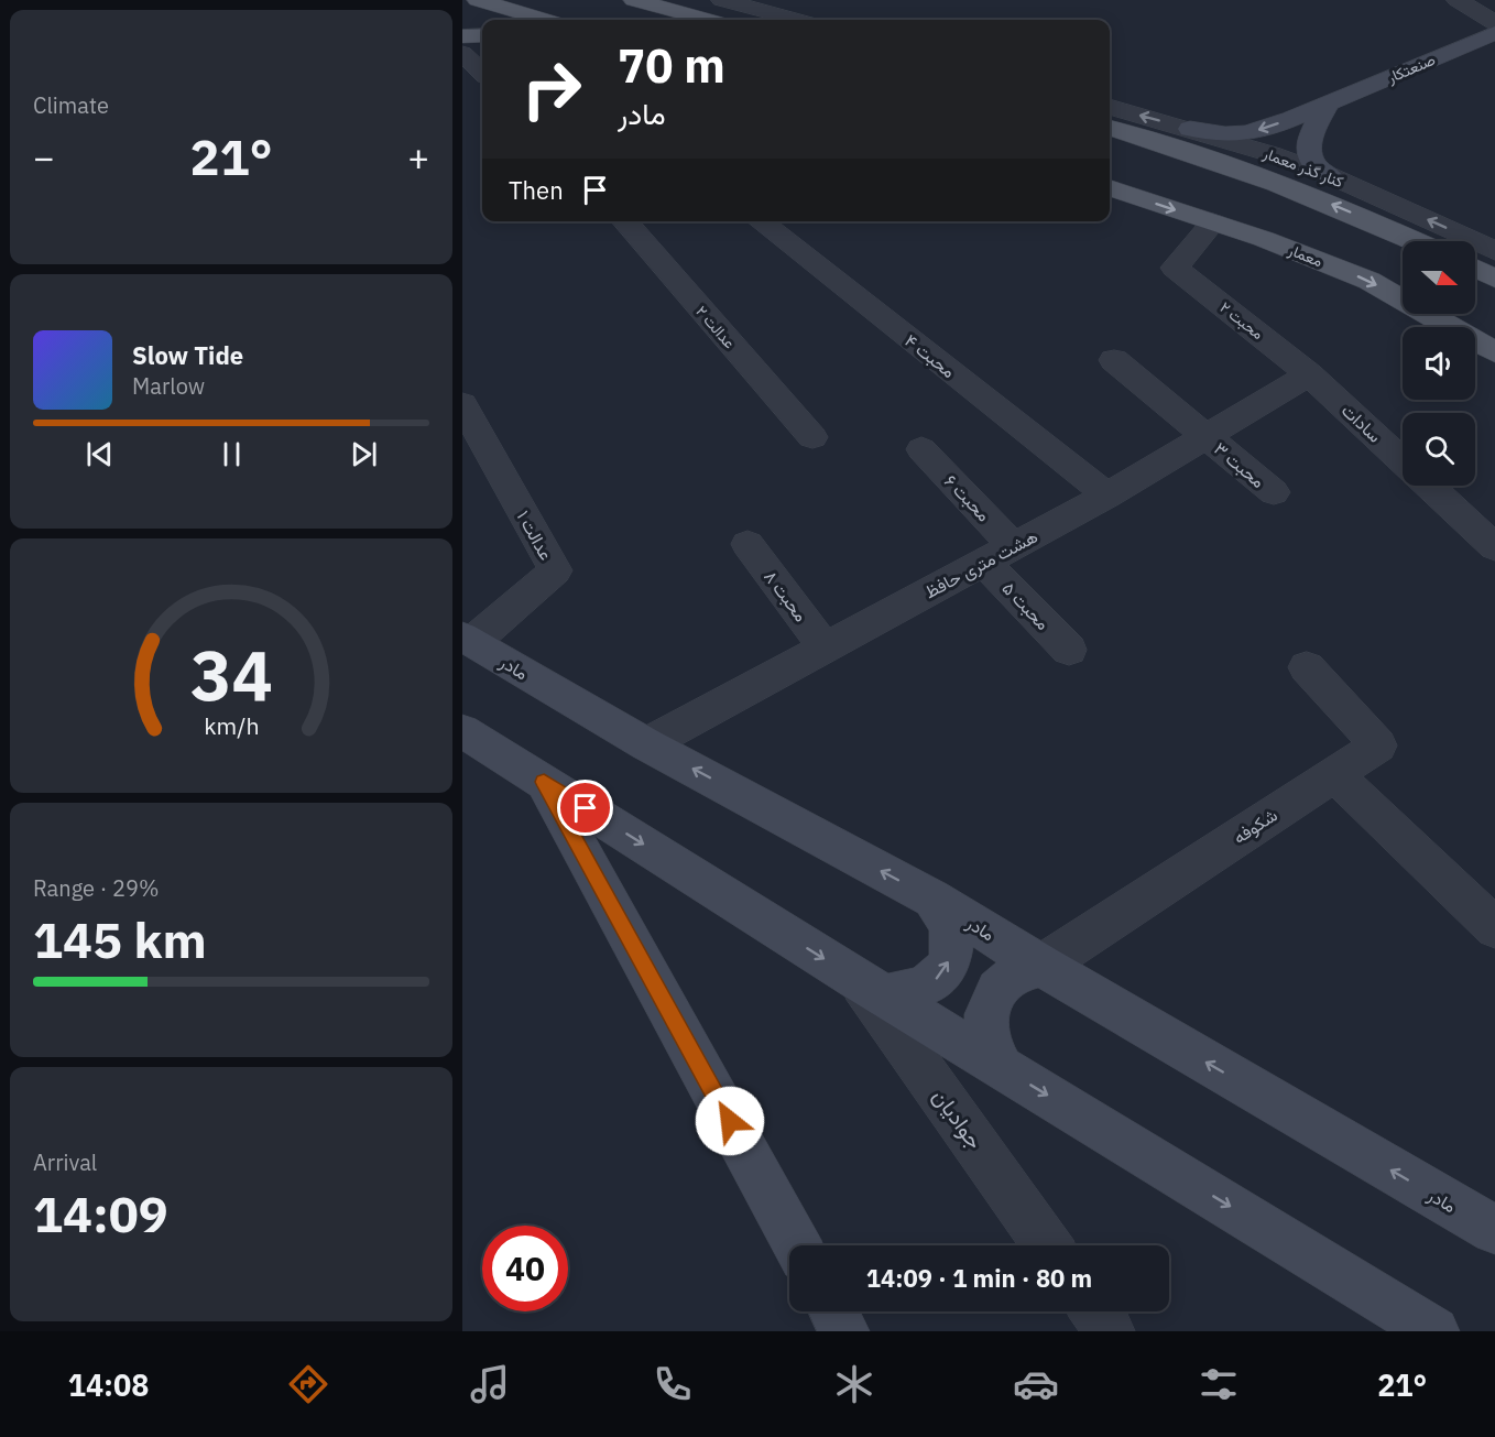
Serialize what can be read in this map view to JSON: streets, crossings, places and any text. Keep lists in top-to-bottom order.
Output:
{
  "streets": {
    "main road": ["معمار"],
    "street": [
      "صنعتکار",
      "کنار گذر معمار",
      "محبت ۲",
      "عدالت ۲",
      "محبت ۴",
      "سادات",
      "محبت ۳",
      "محبت ۶",
      "عدالت ۱",
      "هشت متری حافظ",
      "محبت ۸",
      "محبت ۵",
      "مادر",
      "شکوفه",
      "جوادیان"
    ]
  },
  "crossings": [
    ["صنعتکار", "کنار گذر معمار"],
    ["معمار", "محبت ۲"],
    ["محبت ۲", "سادات"],
    ["محبت ۲", "هشت متری حافظ"],
    ["محبت ۴", "هشت متری حافظ"],
    ["سادات", "هشت متری حافظ"],
    ["محبت ۳", "هشت متری حافظ"],
    ["محبت ۶", "هشت متری حافظ"],
    ["عدالت ۱", "مادر"],
    ["هشت متری حافظ", "محبت ۸"],
    ["هشت متری حافظ", "محبت ۵"],
    ["هشت متری حافظ", "مادر"],
    ["مادر", "شکوفه"]
  ],
  "one_way": ["صنعتکار", "کنار گذر معمار"],
  "north": "right",
  "page": {
    "tile": [
      "Climate",
      ["Range · 29%", "145 km"],
      ["Arrival", "14:09"]
    ],
    "turn": ["70 m", "مادر"],
    "heat": ["−", "21°", "+"],
    "then": "Then",
    "song": ["Slow Tide", "Marlow"],
    "limit": "40",
    "trip": "14:09 · 1 min · 80 m",
    "tabs": ["14:08", "21°"],
    "gauge": ["34", "km/h"]
  }
}
